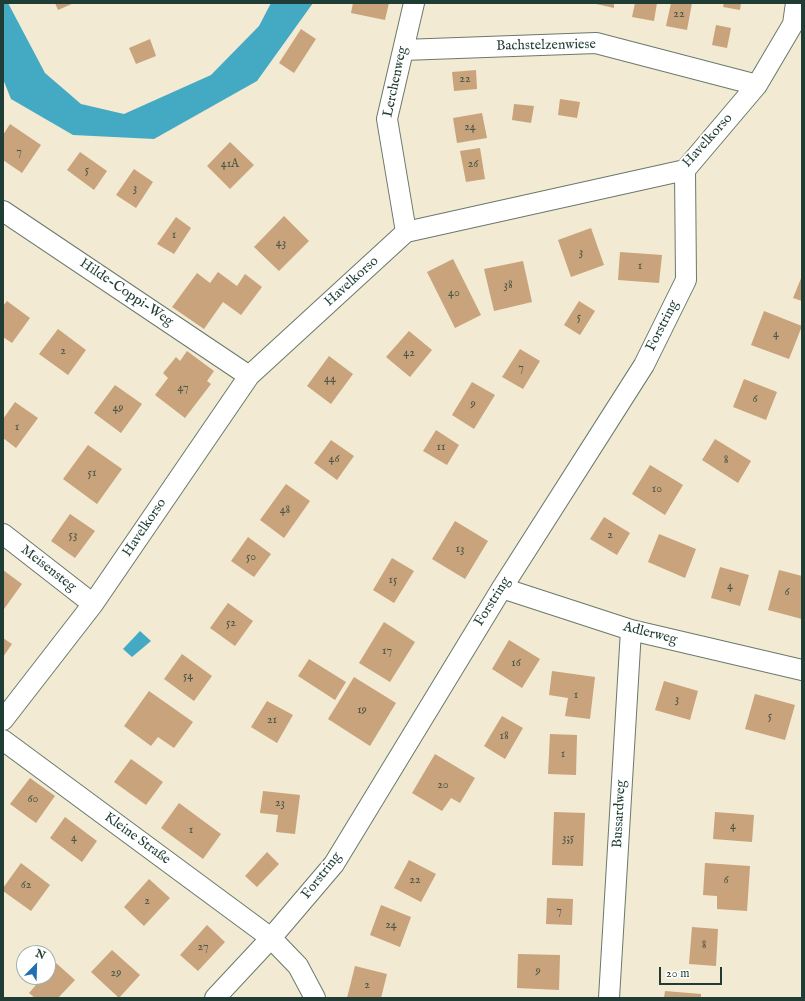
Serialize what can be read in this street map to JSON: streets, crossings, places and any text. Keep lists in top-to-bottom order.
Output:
{
  "streets": {
    "street": [
      "Bachstelzenwiese",
      "Lerchenweg",
      "Havelkorso",
      "Hilde-Coppi-Weg",
      "Forstring",
      "Meisensteg",
      "Adlerweg",
      "Bussardweg",
      "Kleine Straße"
    ]
  },
  "crossings": [
    ["Bachstelzenwiese", "Lerchenweg"],
    ["Bachstelzenwiese", "Havelkorso"],
    ["Lerchenweg", "Havelkorso"],
    ["Havelkorso", "Hilde-Coppi-Weg"],
    ["Havelkorso", "Forstring"],
    ["Havelkorso", "Meisensteg"],
    ["Forstring", "Adlerweg"],
    ["Forstring", "Kleine Straße"],
    ["Adlerweg", "Bussardweg"]
  ],
  "house_numbers": [
    "22",
    "22",
    "24",
    "7",
    "41A",
    "26",
    "5",
    "3",
    "1",
    "43",
    "3",
    "1",
    "38",
    "40",
    "5",
    "4",
    "2",
    "42",
    "7",
    "44",
    "47",
    "6",
    "9",
    "49",
    "1",
    "11",
    "46",
    "8",
    "51",
    "10",
    "48",
    "53",
    "2",
    "13",
    "50",
    "15",
    "4",
    "6",
    "52",
    "17",
    "16",
    "54",
    "1",
    "3",
    "19",
    "5",
    "21",
    "18",
    "1",
    "20",
    "60",
    "23",
    "4",
    "1",
    "4",
    "3;5",
    "22",
    "6",
    "62",
    "2",
    "7",
    "24",
    "8",
    "27",
    "9",
    "29",
    "2"
  ],
  "scale_bar": "20 m",
  "north": "top right"
}
